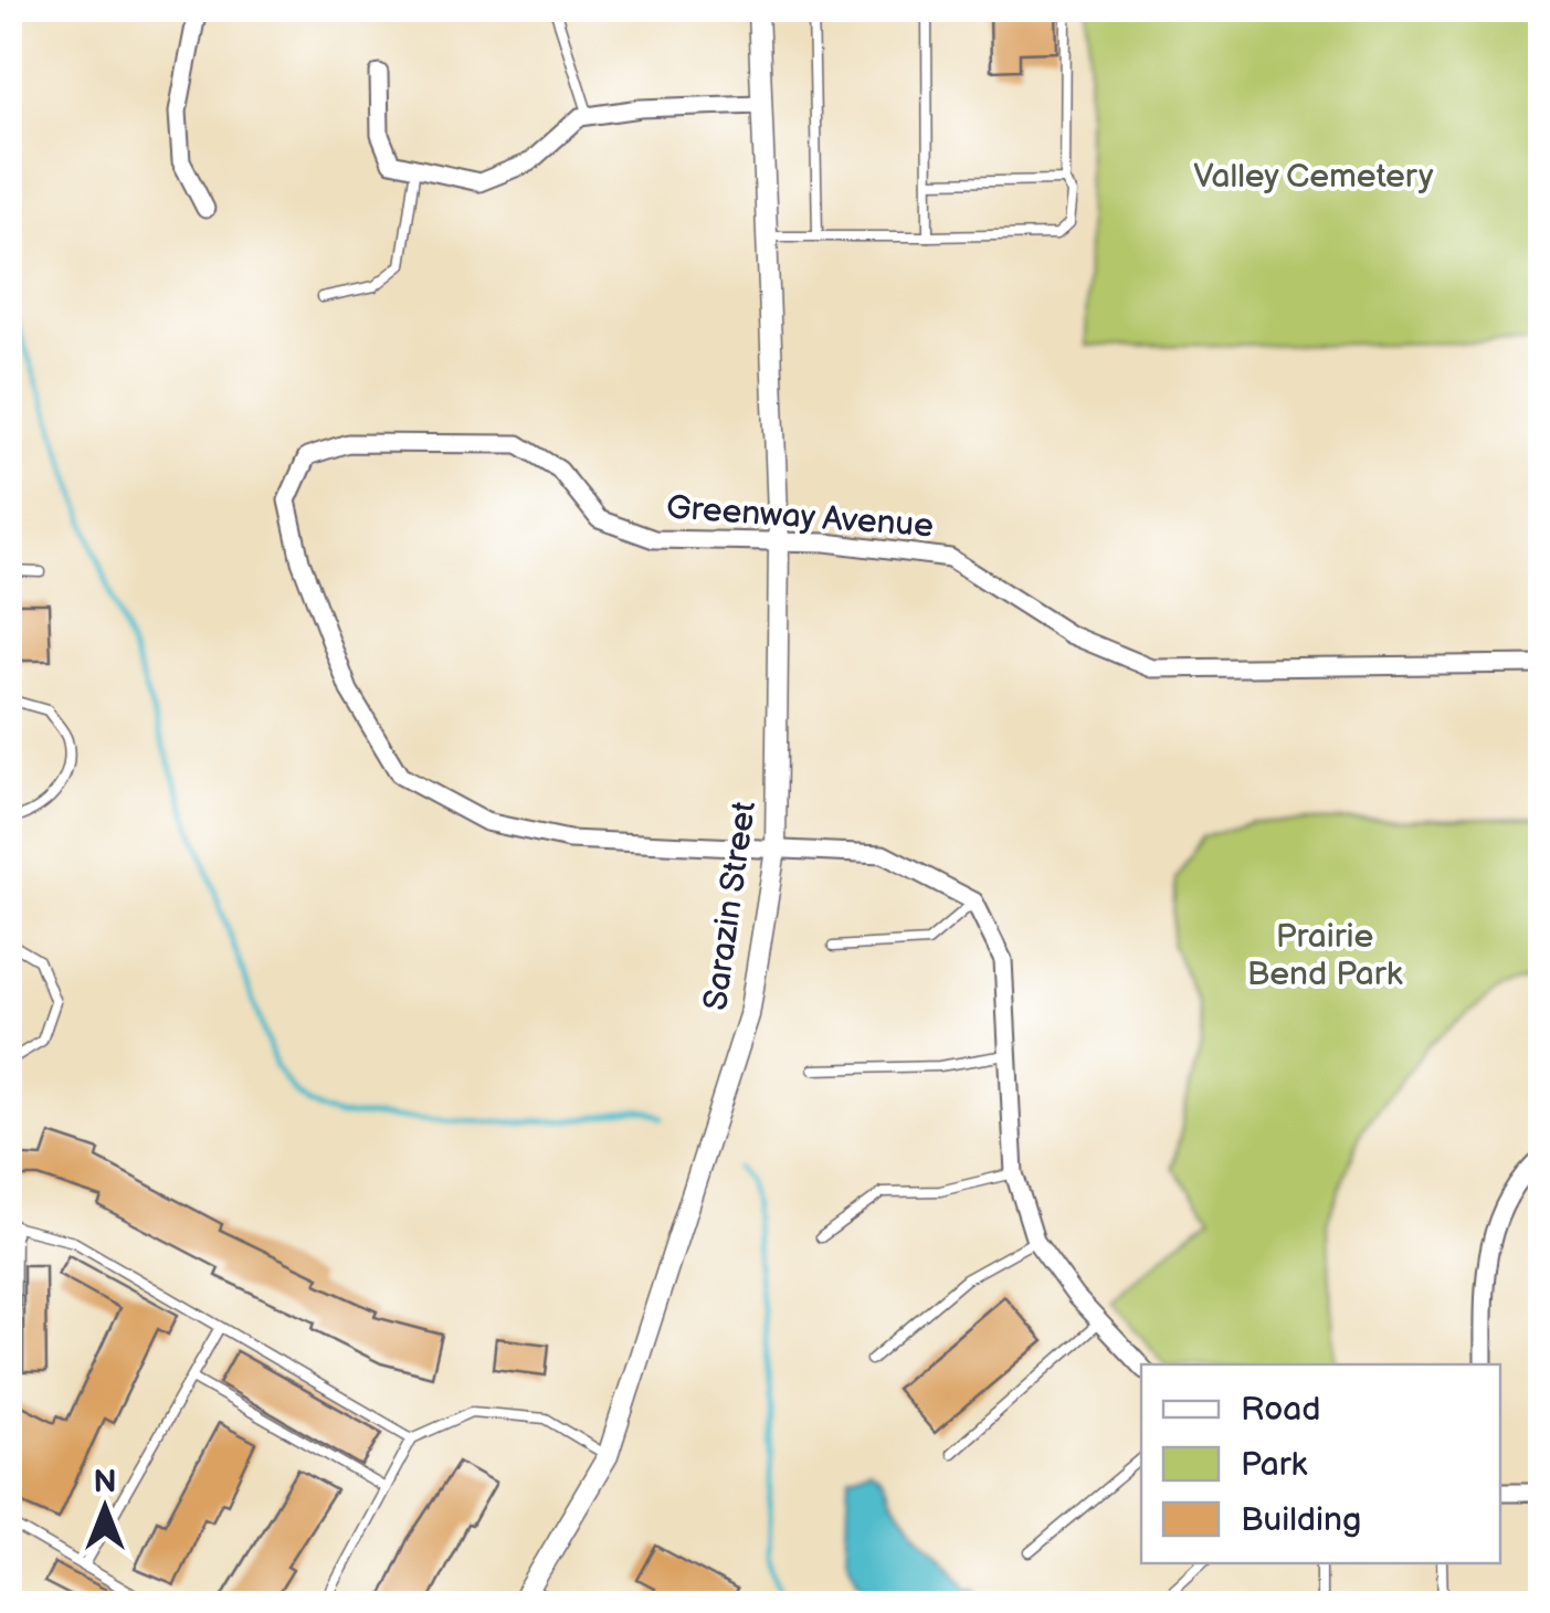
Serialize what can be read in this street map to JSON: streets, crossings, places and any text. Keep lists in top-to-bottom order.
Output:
{
  "streets": {
    "street": ["Greenway Avenue", "Sarazin Street"]
  },
  "crossings": [
    ["Greenway Avenue", "Sarazin Street"]
  ],
  "parks": ["Valley Cemetery", "Prairie Bend Park"],
  "legend": ["Road", "Park", "Building"],
  "north": "top"
}
